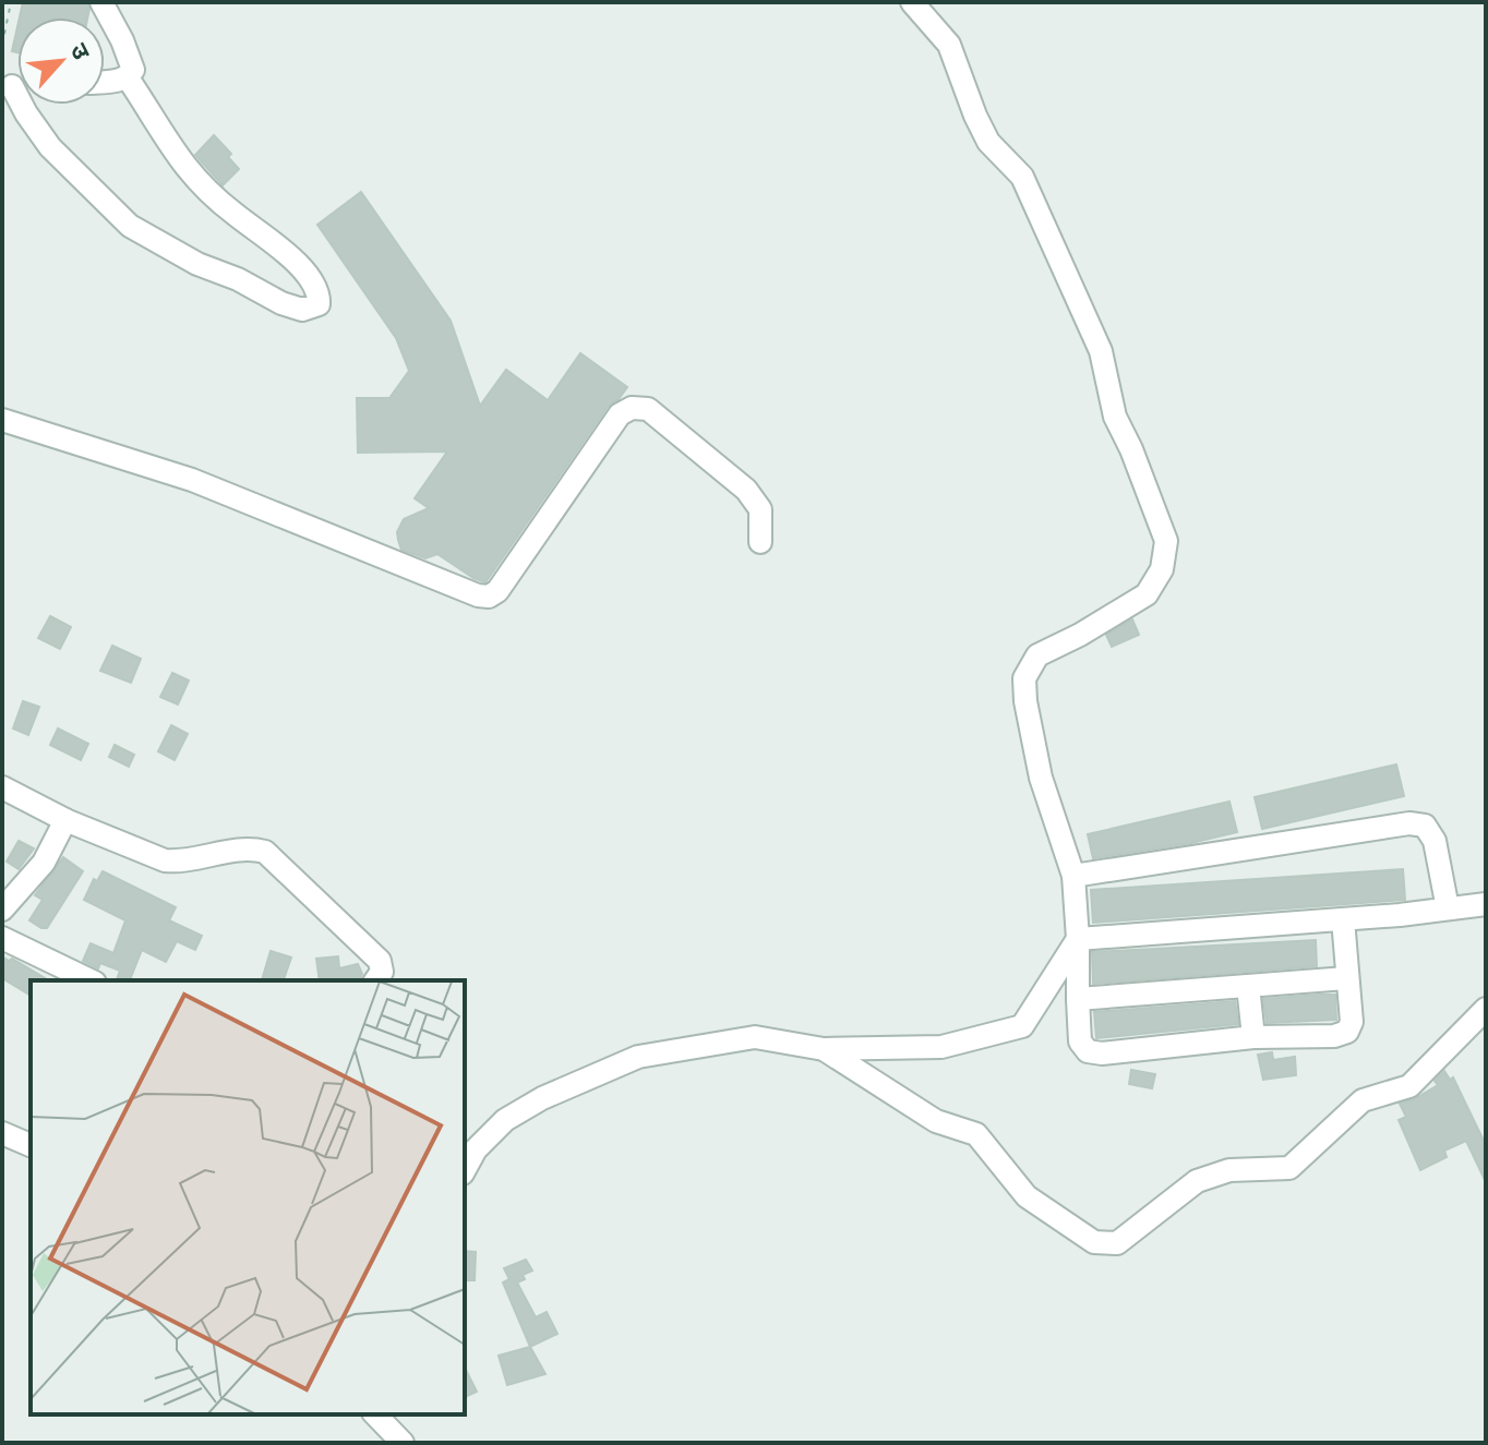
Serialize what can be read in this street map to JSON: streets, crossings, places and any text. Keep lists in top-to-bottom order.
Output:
{
  "north": "top right"
}
